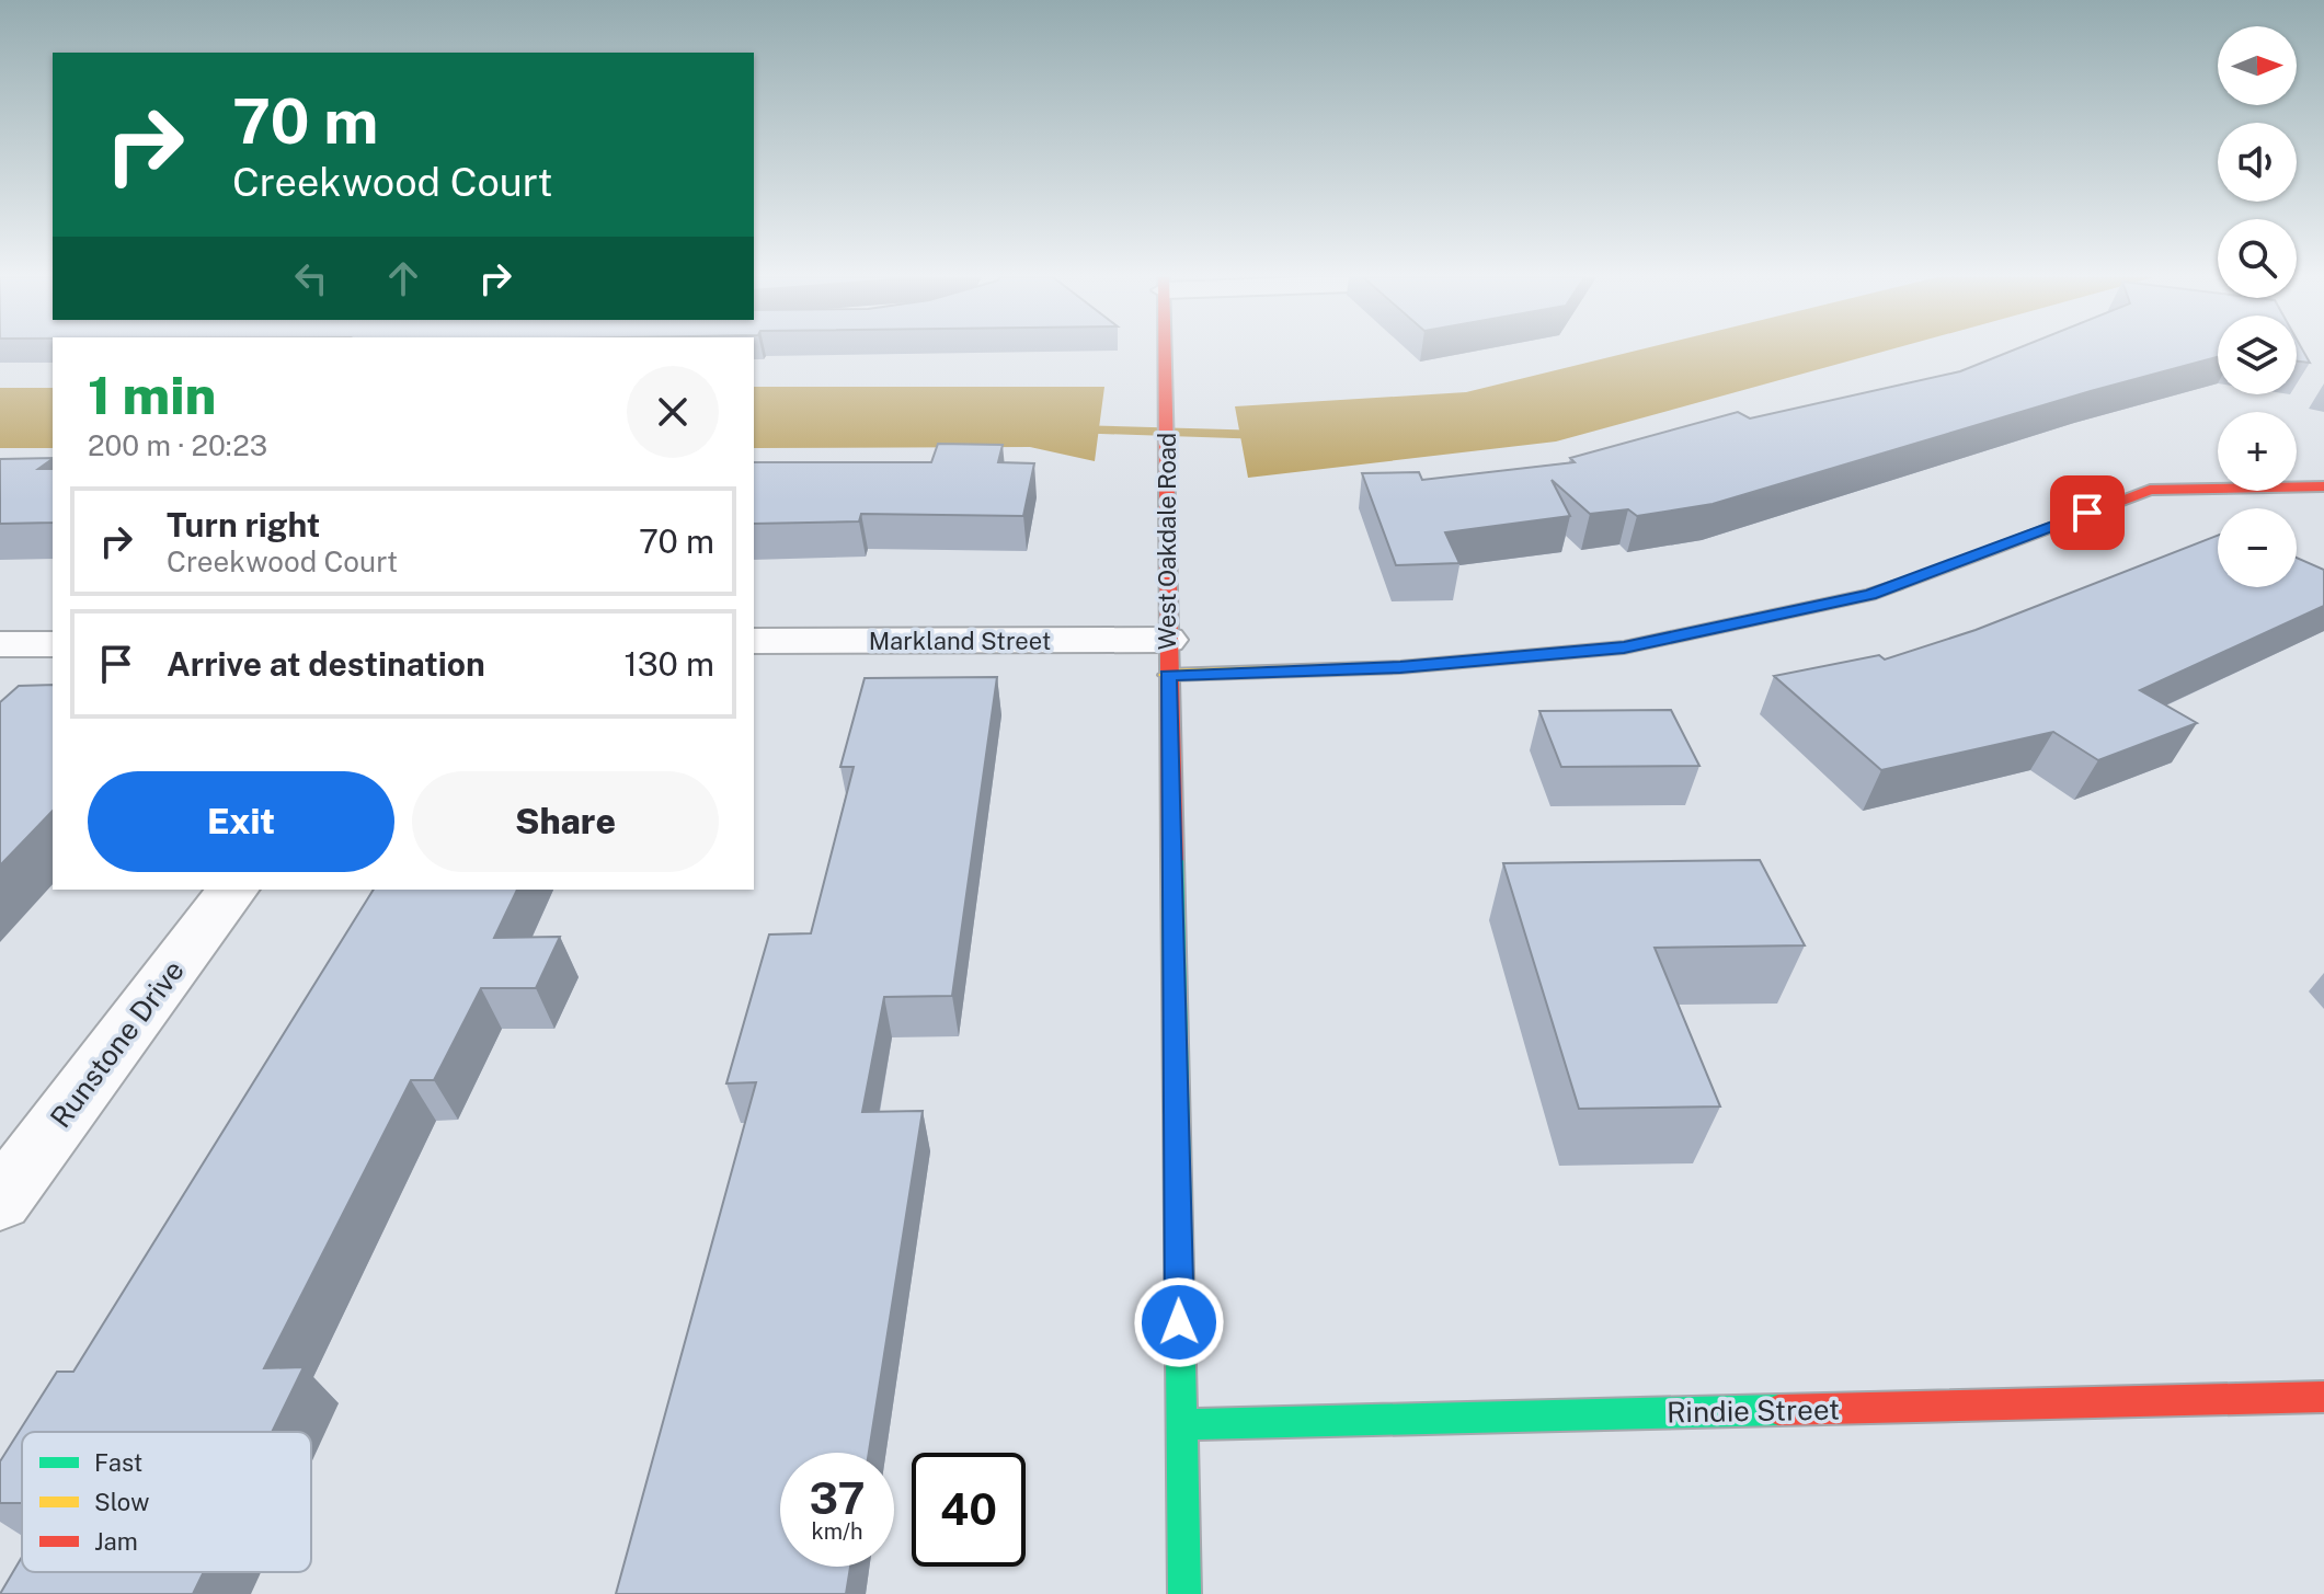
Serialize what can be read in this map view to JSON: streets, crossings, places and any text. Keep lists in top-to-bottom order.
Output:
{
  "streets": {
    "street": [
      "West Oakdale Road",
      "Markland Street",
      "Runstone Drive",
      "Rindie Street"
    ]
  },
  "crossings": [
    ["West Oakdale Road", "Markland Street"],
    ["West Oakdale Road", "Rindie Street"]
  ],
  "legend": ["Fast", "Slow", "Jam"],
  "north": "right",
  "page": {
    "map_buttons": ["+", "−"],
    "turn": ["70 m", "Creekwood Court"],
    "heading": ["1 min", "200 m · 20:23"],
    "list": [
      {
        "name": "Turn right",
        "note": "Creekwood Court",
        "value": "70 m"
      },
      {
        "name": "Arrive at destination",
        "value": "130 m"
      }
    ],
    "buttons": ["Exit", "Share"],
    "speed": "37 km/h",
    "limit": "40"
  }
}
